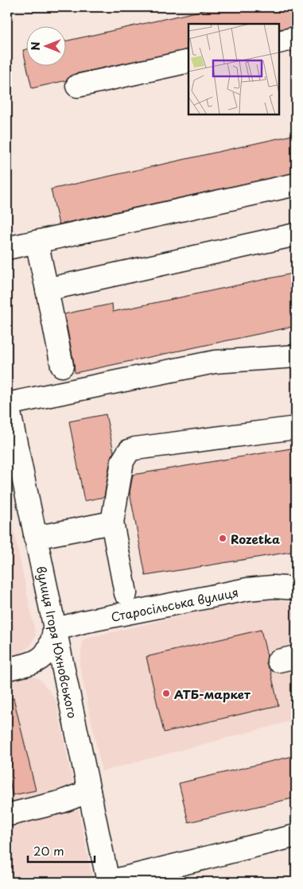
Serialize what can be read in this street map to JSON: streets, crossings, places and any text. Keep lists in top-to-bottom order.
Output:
{
  "streets": {
    "street": ["Старосільська вулиця", "вулиця Ігоря Юхновського"]
  },
  "crossings": [
    ["Старосільська вулиця", "вулиця Ігоря Юхновського"]
  ],
  "places": ["Rozetka", "АТБ-маркет"],
  "scale_bar": "20 m",
  "north": "left"
}
